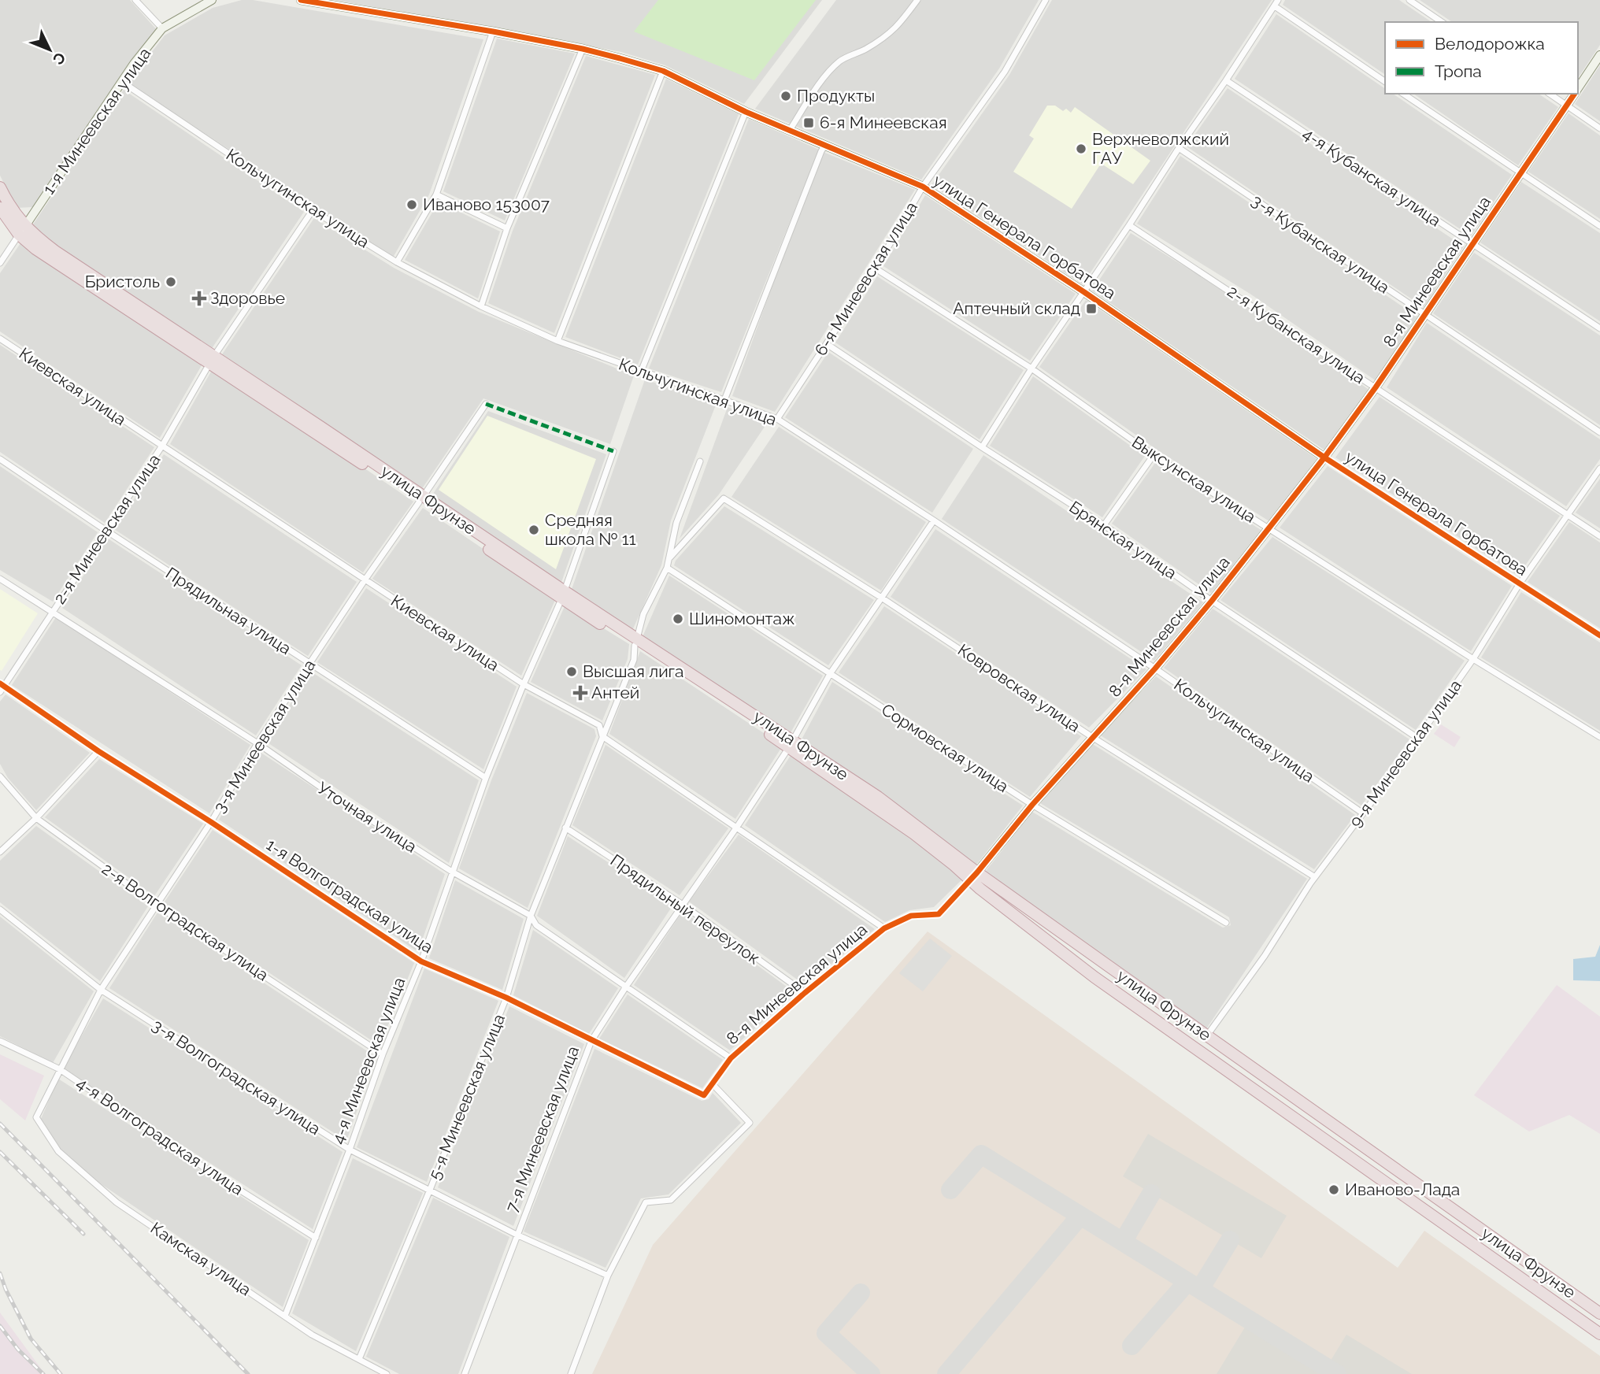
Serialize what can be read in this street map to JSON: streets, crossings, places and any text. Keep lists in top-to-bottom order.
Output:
{
  "streets": {
    "highway": ["улица Фрунзе"],
    "street": [
      "1-я Минеевская улица",
      "4-я Кубанская улица",
      "Кольчугинская улица",
      "улица Генерала Горбатова",
      "3-я Кубанская улица",
      "8-я Минеевская улица",
      "6-я Минеевская улица",
      "2-я Кубанская улица",
      "Киевская улица",
      "Выксунская улица",
      "2-я Минеевская улица",
      "Брянская улица",
      "Прядильная улица",
      "Ковровская улица",
      "3-я Минеевская улица",
      "Сормовская улица",
      "9-я Минеевская улица",
      "Уточная улица",
      "1-я Волгоградская улица",
      "Прядильный переулок",
      "2-я Волгоградская улица",
      "4-я Минеевская улица",
      "3-я Волгоградская улица",
      "5-я Минеевская улица",
      "7-я Минеевская улица",
      "4-я Волгоградская улица",
      "Камская улица"
    ]
  },
  "crossings": [
    ["1-я Минеевская улица", "Кольчугинская улица"],
    ["1-я Минеевская улица", "улица Фрунзе"],
    ["4-я Кубанская улица", "8-я Минеевская улица"],
    ["Кольчугинская улица", "8-я Минеевская улица"],
    ["Кольчугинская улица", "6-я Минеевская улица"],
    ["Кольчугинская улица", "2-я Минеевская улица"],
    ["Кольчугинская улица", "9-я Минеевская улица"],
    ["Кольчугинская улица", "7-я Минеевская улица"],
    ["улица Генерала Горбатова", "8-я Минеевская улица"],
    ["улица Генерала Горбатова", "6-я Минеевская улица"],
    ["улица Генерала Горбатова", "9-я Минеевская улица"],
    ["3-я Кубанская улица", "8-я Минеевская улица"],
    ["8-я Минеевская улица", "2-я Кубанская улица"],
    ["8-я Минеевская улица", "Киевская улица"],
    ["8-я Минеевская улица", "Выксунская улица"],
    ["8-я Минеевская улица", "улица Фрунзе"],
    ["8-я Минеевская улица", "Брянская улица"],
    ["8-я Минеевская улица", "Ковровская улица"],
    ["8-я Минеевская улица", "Сормовская улица"],
    ["8-я Минеевская улица", "Уточная улица"],
    ["8-я Минеевская улица", "1-я Волгоградская улица"],
    ["8-я Минеевская улица", "Прядильный переулок"],
    ["6-я Минеевская улица", "Выксунская улица"],
    ["6-я Минеевская улица", "Брянская улица"],
    ["2-я Кубанская улица", "9-я Минеевская улица"],
    ["Киевская улица", "2-я Минеевская улица"],
    ["Киевская улица", "3-я Минеевская улица"],
    ["Киевская улица", "4-я Минеевская улица"],
    ["Киевская улица", "5-я Минеевская улица"],
    ["Киевская улица", "7-я Минеевская улица"],
    ["Выксунская улица", "9-я Минеевская улица"],
    ["улица Фрунзе", "2-я Минеевская улица"],
    ["улица Фрунзе", "3-я Минеевская улица"],
    ["улица Фрунзе", "9-я Минеевская улица"],
    ["улица Фрунзе", "4-я Минеевская улица"],
    ["улица Фрунзе", "5-я Минеевская улица"],
    ["улица Фрунзе", "7-я Минеевская улица"],
    ["2-я Минеевская улица", "Прядильная улица"],
    ["2-я Минеевская улица", "Уточная улица"],
    ["2-я Минеевская улица", "1-я Волгоградская улица"],
    ["Брянская улица", "9-я Минеевская улица"],
    ["Прядильная улица", "3-я Минеевская улица"],
    ["Прядильная улица", "4-я Минеевская улица"],
    ["Ковровская улица", "9-я Минеевская улица"],
    ["Ковровская улица", "5-я Минеевская улица"],
    ["Ковровская улица", "7-я Минеевская улица"],
    ["3-я Минеевская улица", "Уточная улица"],
    ["3-я Минеевская улица", "1-я Волгоградская улица"],
    ["3-я Минеевская улица", "2-я Волгоградская улица"],
    ["3-я Минеевская улица", "3-я Волгоградская улица"],
    ["3-я Минеевская улица", "4-я Волгоградская улица"],
    ["3-я Минеевская улица", "Камская улица"],
    ["Сормовская улица", "5-я Минеевская улица"],
    ["Сормовская улица", "7-я Минеевская улица"],
    ["Уточная улица", "4-я Минеевская улица"],
    ["Уточная улица", "5-я Минеевская улица"],
    ["Уточная улица", "7-я Минеевская улица"],
    ["1-я Волгоградская улица", "4-я Минеевская улица"],
    ["1-я Волгоградская улица", "5-я Минеевская улица"],
    ["1-я Волгоградская улица", "7-я Минеевская улица"],
    ["Прядильный переулок", "5-я Минеевская улица"],
    ["Прядильный переулок", "7-я Минеевская улица"],
    ["2-я Волгоградская улица", "4-я Минеевская улица"],
    ["4-я Минеевская улица", "3-я Волгоградская улица"],
    ["4-я Минеевская улица", "4-я Волгоградская улица"],
    ["4-я Минеевская улица", "Камская улица"],
    ["3-я Волгоградская улица", "5-я Минеевская улица"],
    ["3-я Волгоградская улица", "7-я Минеевская улица"],
    ["5-я Минеевская улица", "Камская улица"]
  ],
  "places": {
    "other": [
      "Продукты",
      "Верхневолжский ГАУ",
      "Иваново 153007",
      "Бристоль",
      "Средняя школа № 11",
      "Шиномонтаж",
      "Высшая лига",
      "Иваново-Лада"
    ],
    "transit": ["6-я Минеевская", "Аптечный склад"],
    "health": ["Здоровье", "Антей"]
  },
  "legend": ["Велодорожка", "Тропа"],
  "north": "bottom right"
}
